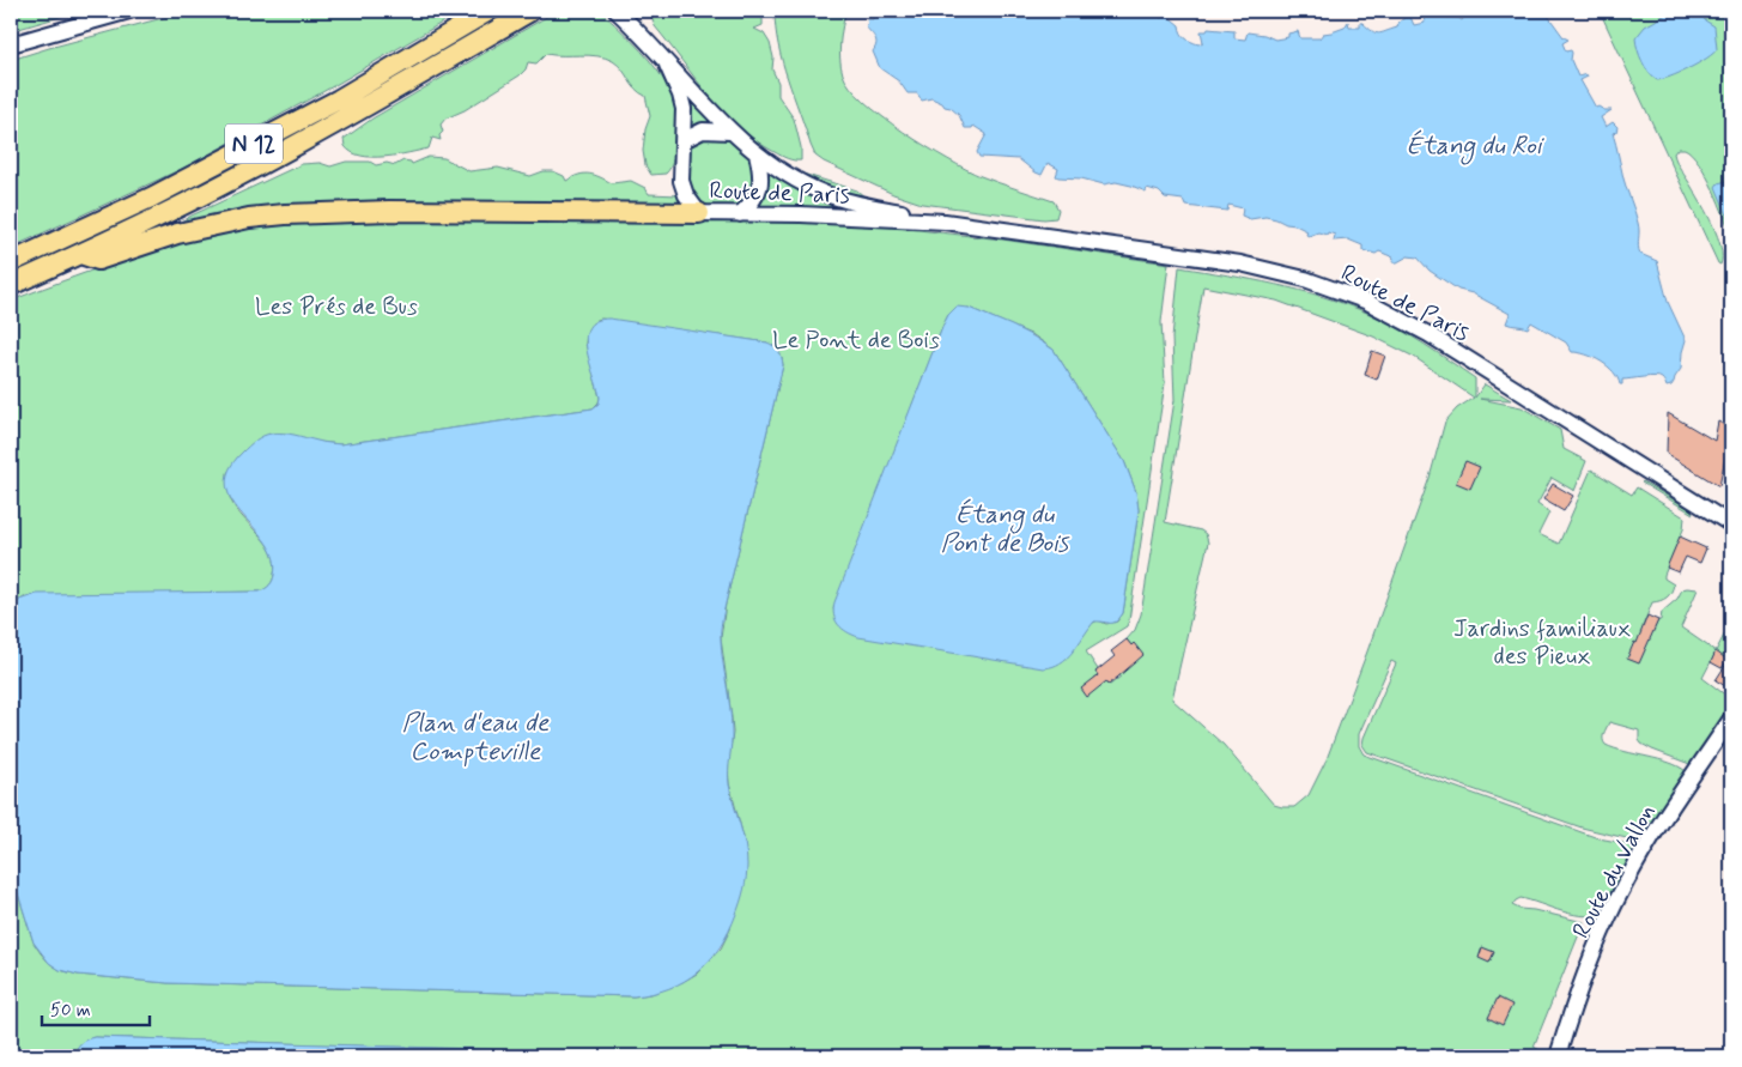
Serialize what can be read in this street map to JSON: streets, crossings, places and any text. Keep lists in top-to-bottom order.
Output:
{
  "streets": {
    "highway": ["N 12"],
    "street": ["Route de Paris", "Route du Vallon"]
  },
  "water": ["Étang du Roi", "Étang du Pont de Bois", "Plan d'eau de Compteville"],
  "parks": ["Les Prés de Bus", "Le Pont de Bois", "Jardins familiaux des Pieux"],
  "scale_bar": "50 m"
}
